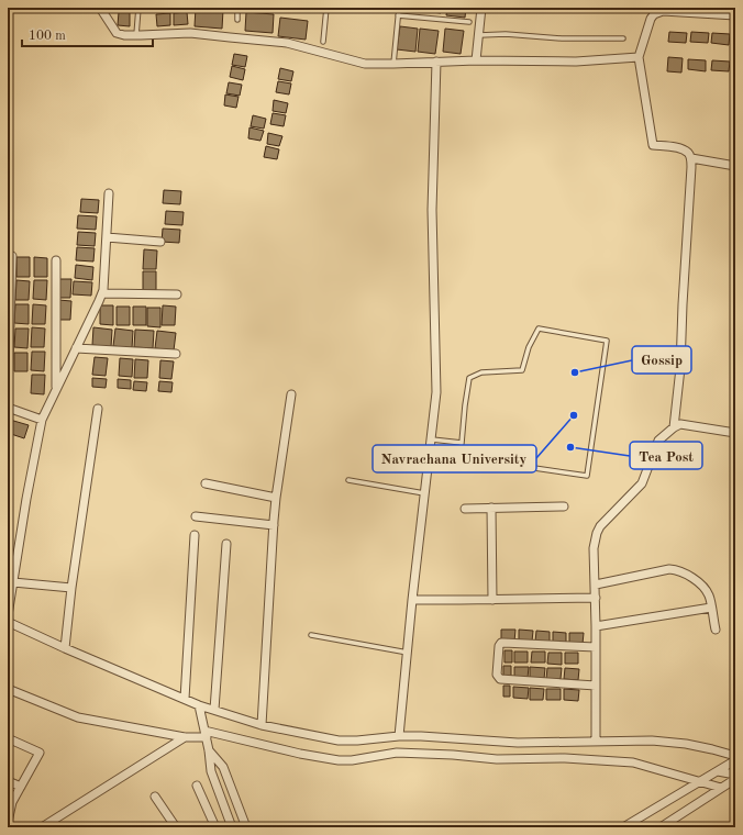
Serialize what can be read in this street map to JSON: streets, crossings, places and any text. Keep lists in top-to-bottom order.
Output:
{
  "places": ["Gossip", "Navrachana University", "Tea Post"],
  "scale_bar": "100 m"
}
